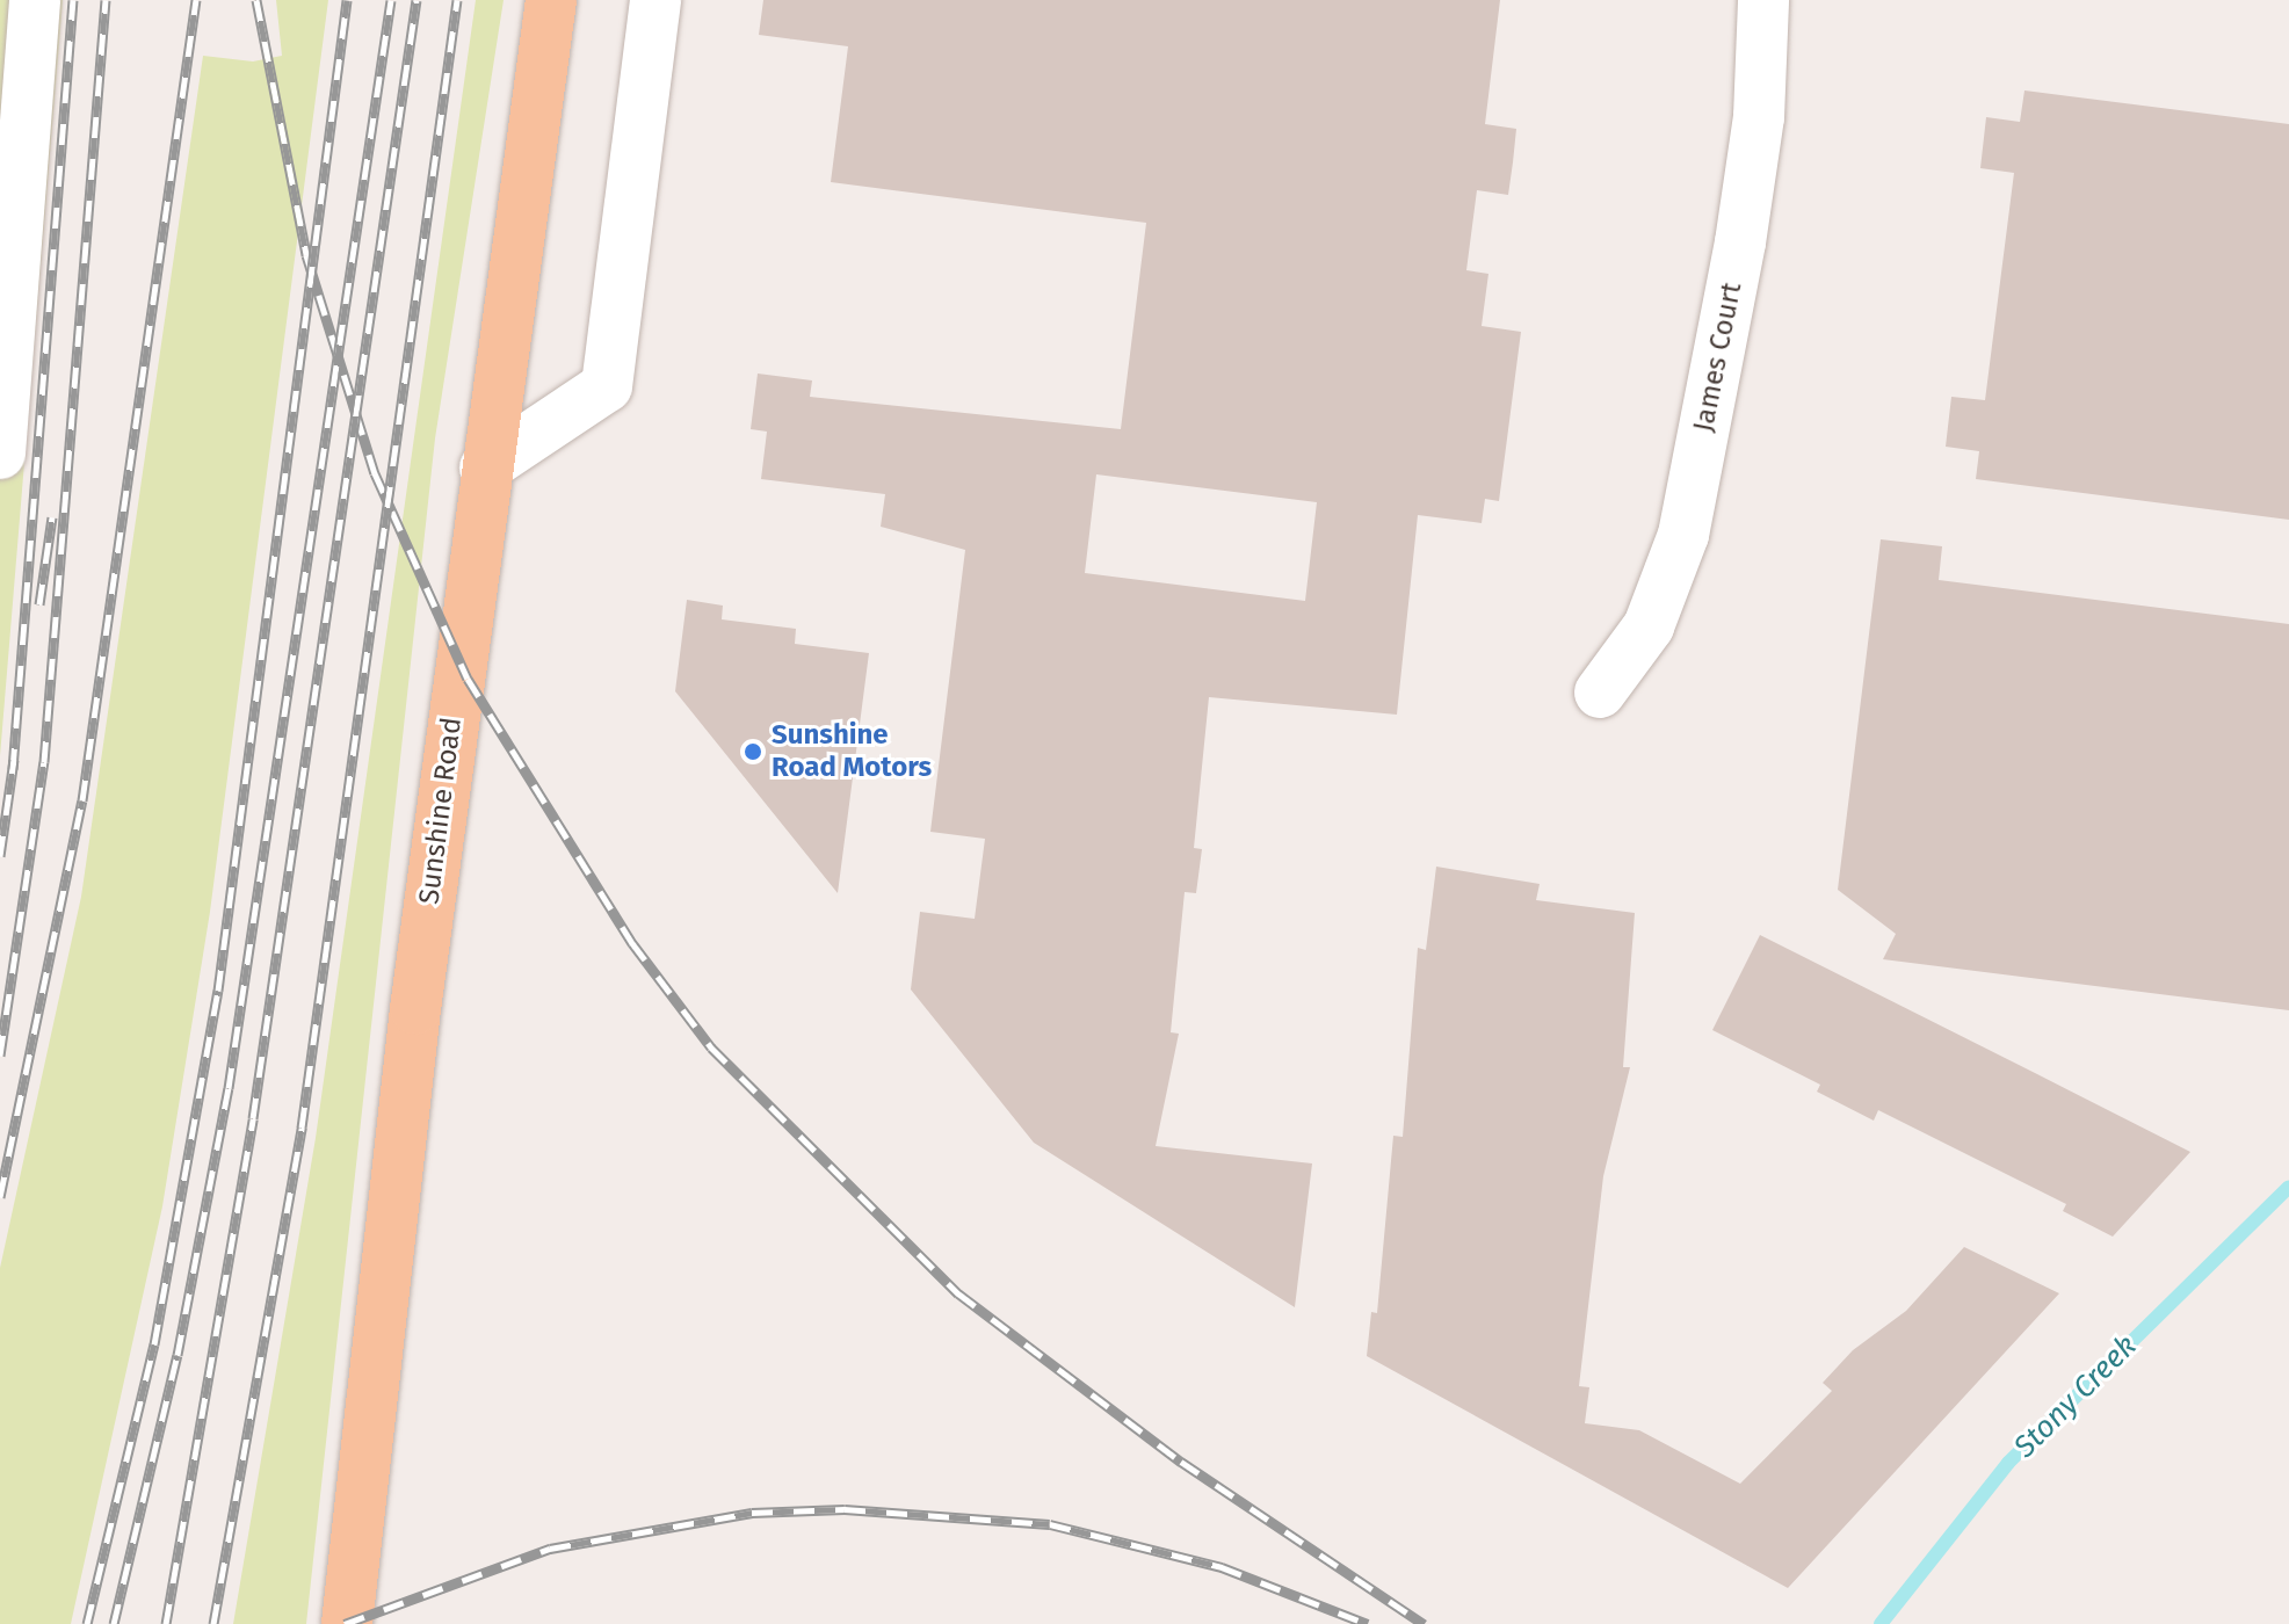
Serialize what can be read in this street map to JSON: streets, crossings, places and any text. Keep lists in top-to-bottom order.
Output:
{
  "streets": {
    "main road": ["Sunshine Road"],
    "street": ["James Court"]
  },
  "water": ["Stony Creek"],
  "places": ["Sunshine Road Motors"]
}
